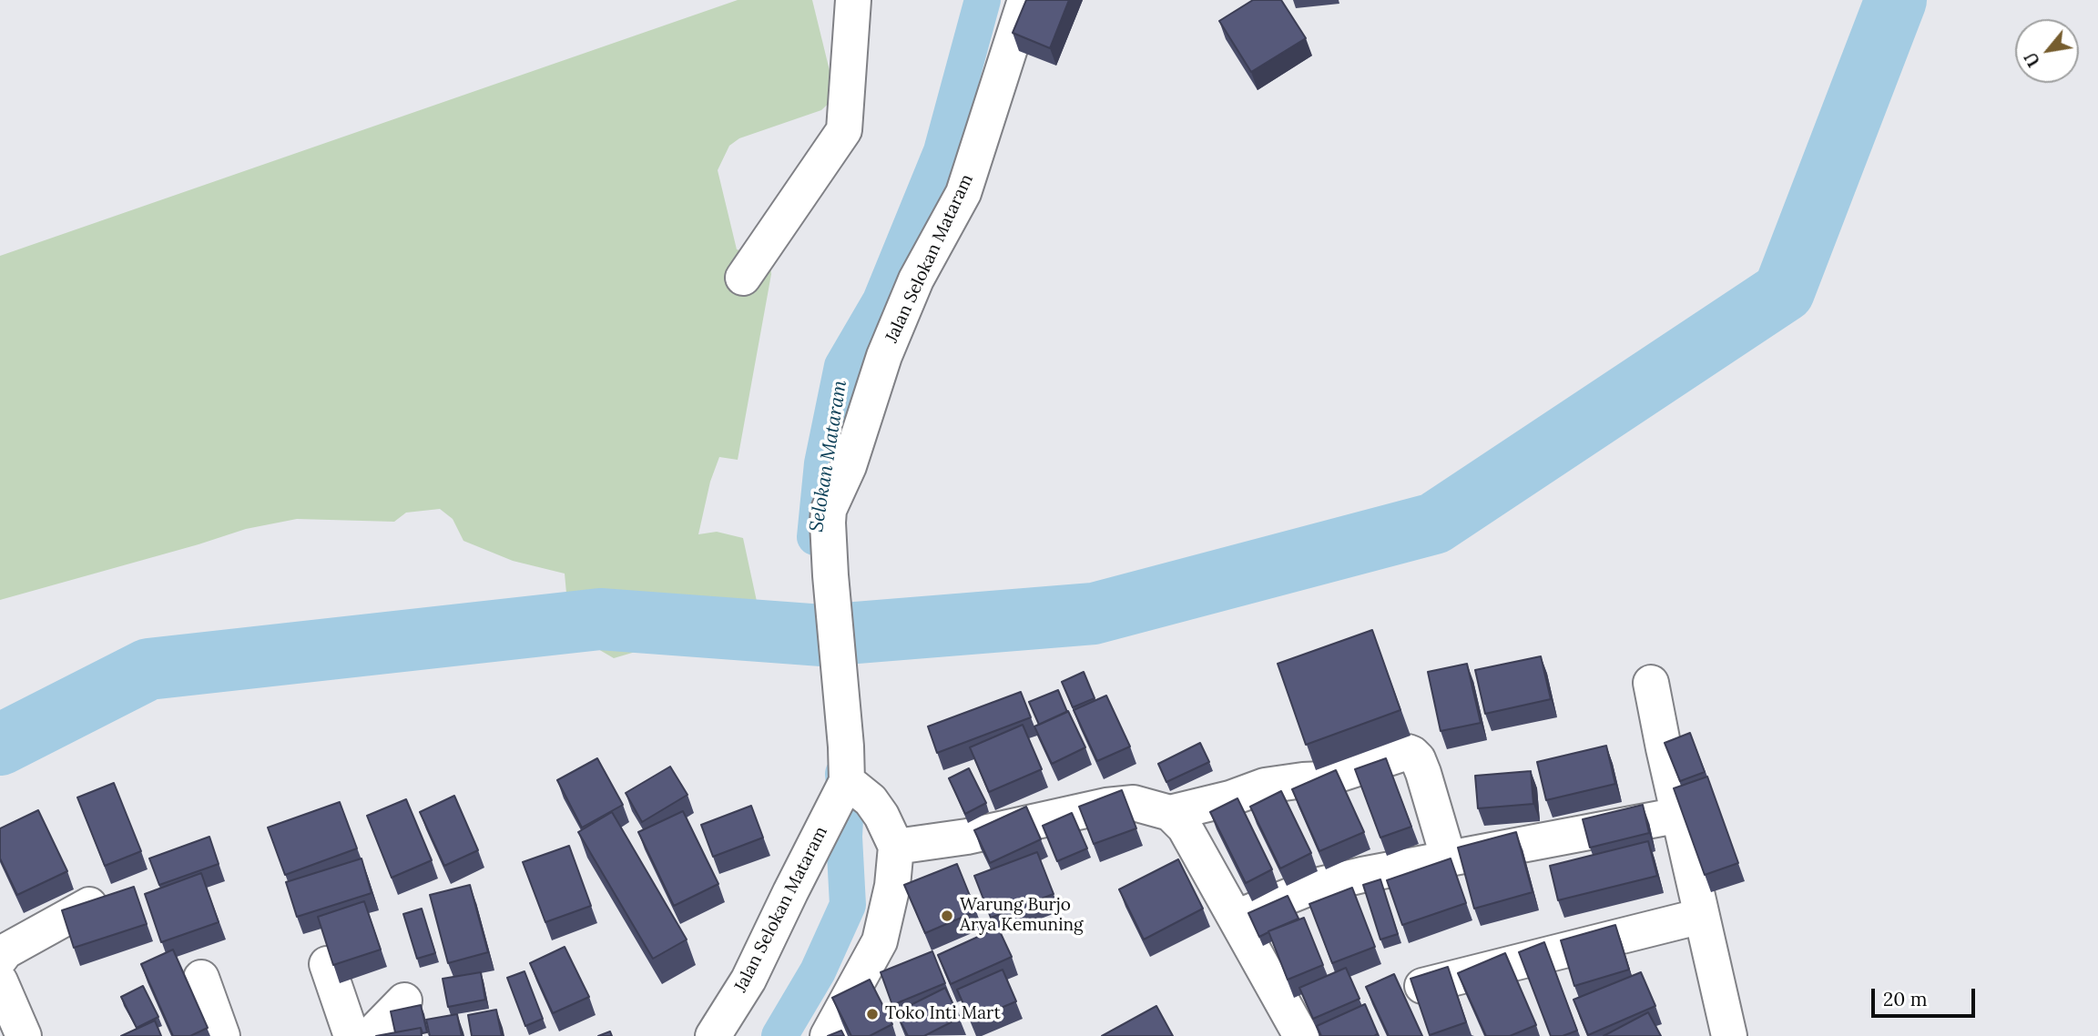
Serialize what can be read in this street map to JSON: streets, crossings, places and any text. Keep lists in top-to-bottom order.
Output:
{
  "streets": {
    "street": ["Jalan Selokan Mataram"]
  },
  "water": ["Selokan Mataram"],
  "places": ["Warung Burjo Arya Kemuning", "Toko Inti Mart"],
  "scale_bar": "20 m",
  "north": "bottom left"
}
